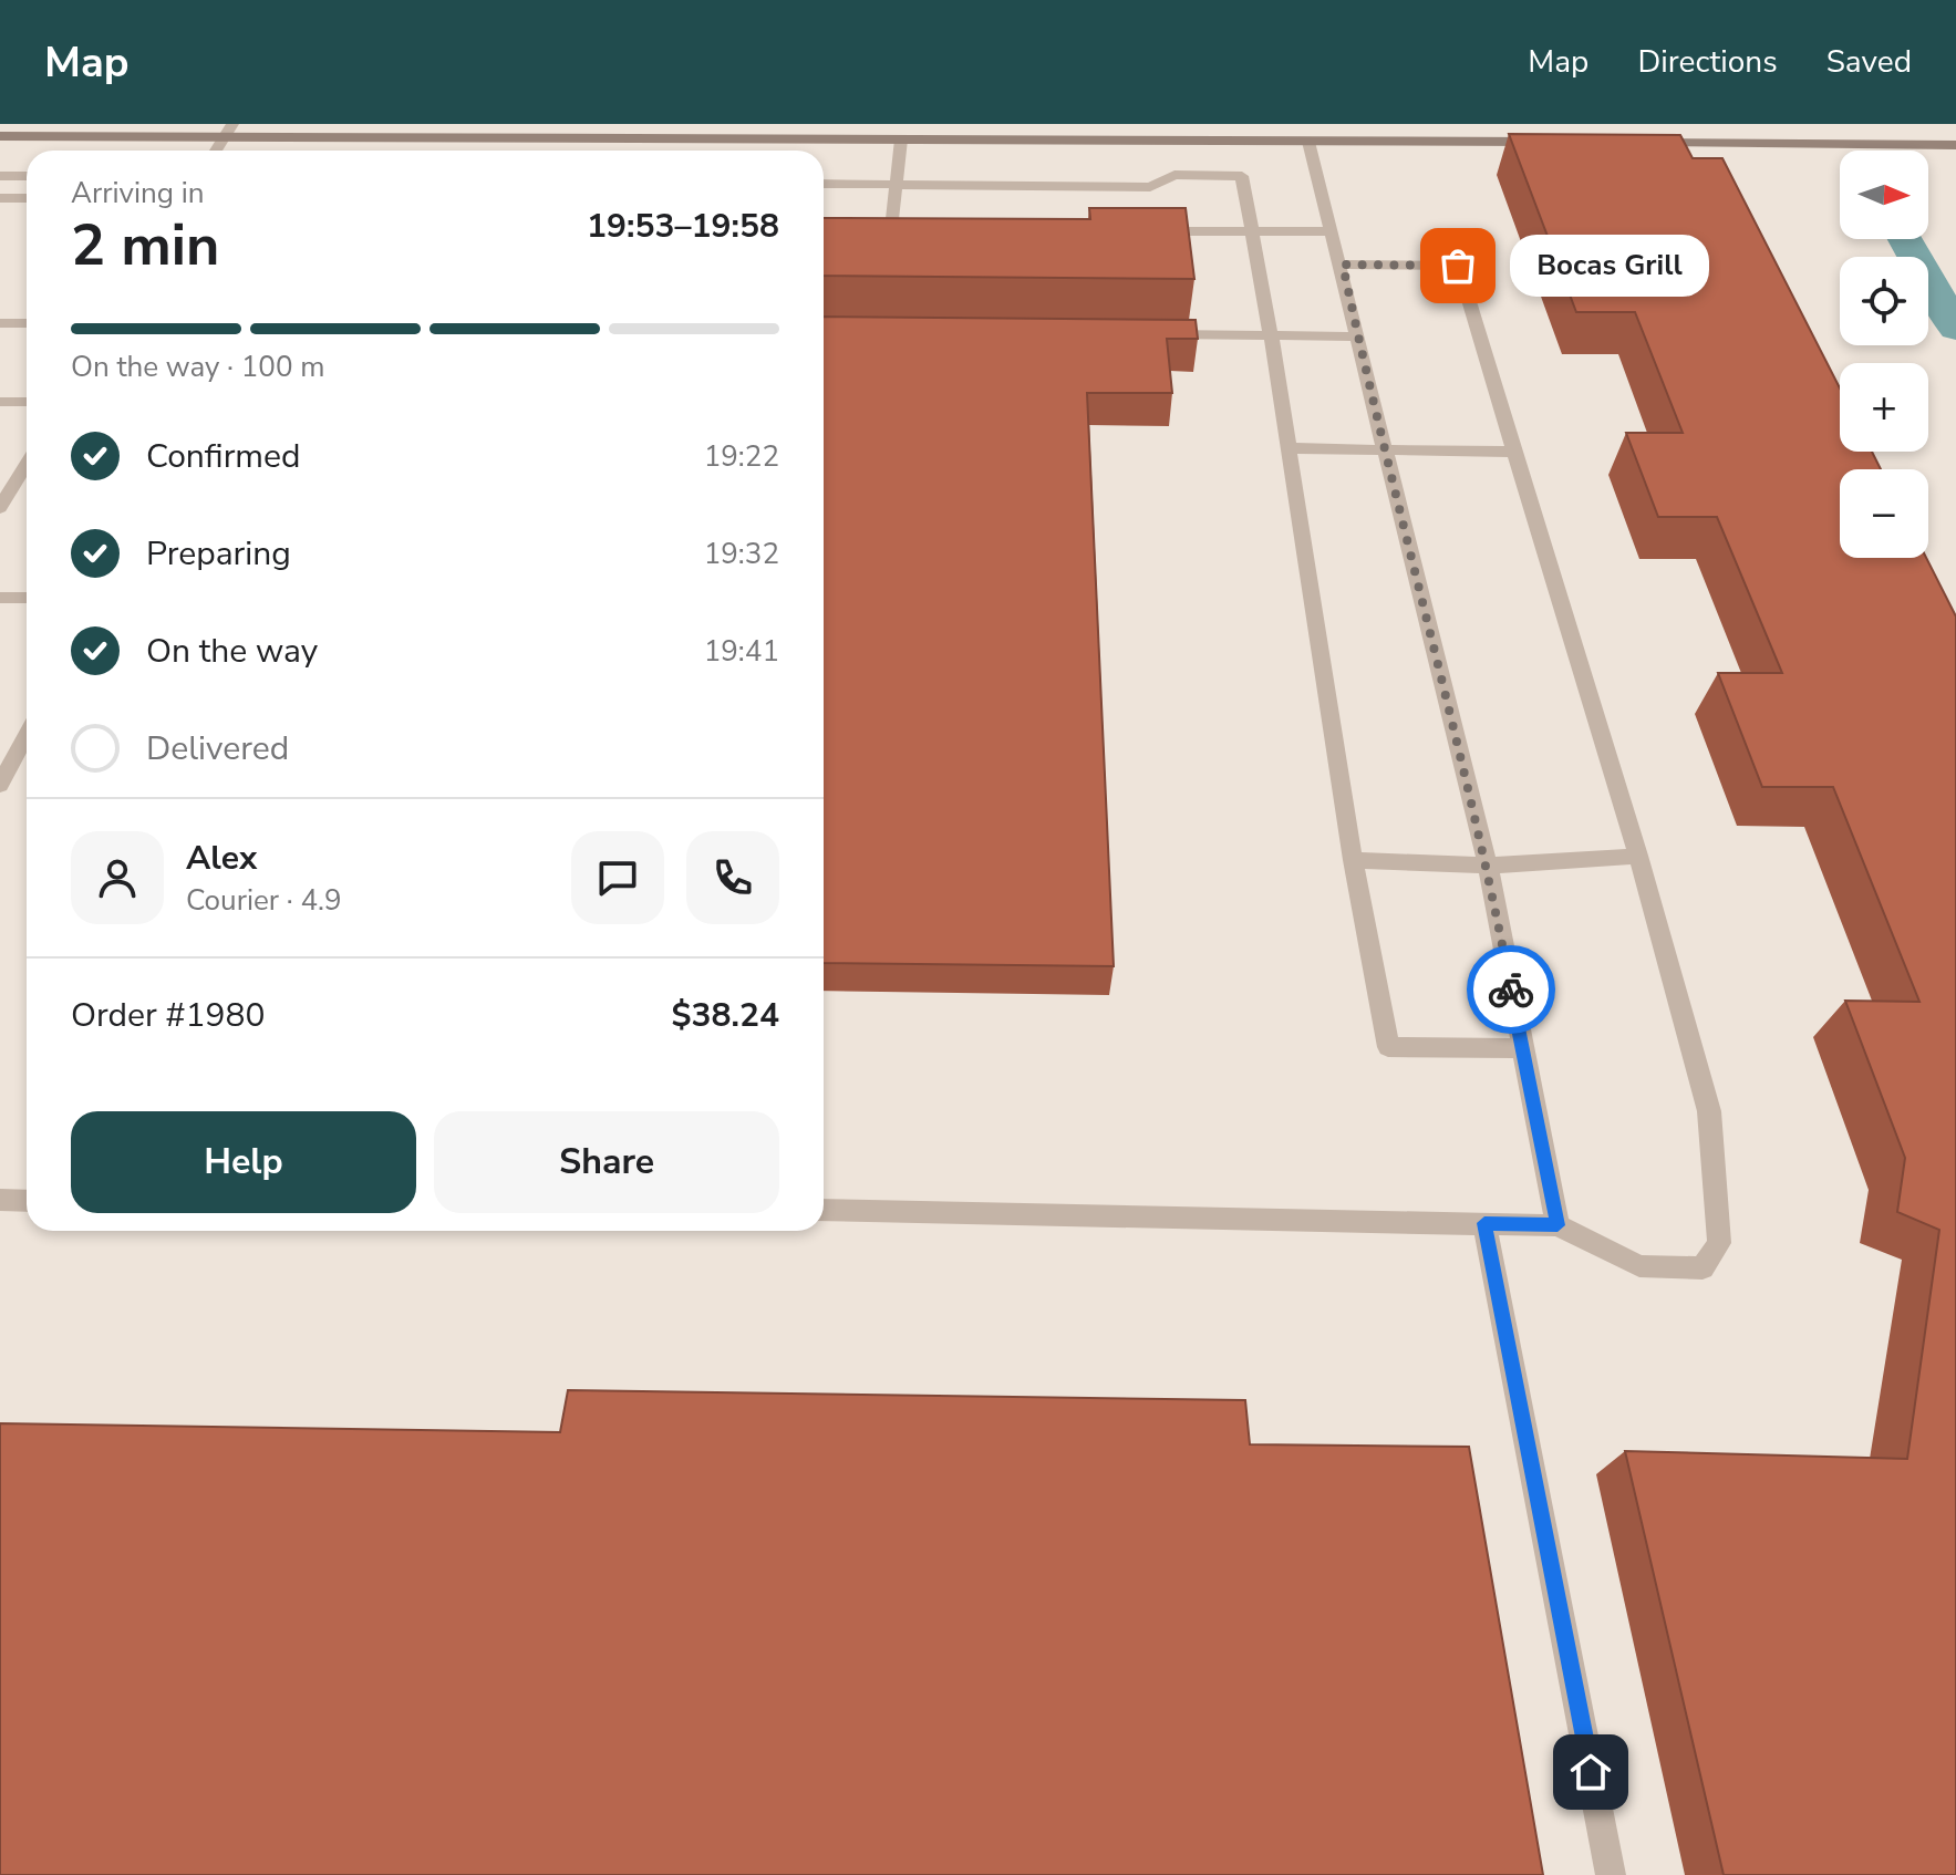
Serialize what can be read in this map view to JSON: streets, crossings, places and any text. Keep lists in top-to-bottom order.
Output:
{
  "places": ["Bocas Grill"],
  "north": "right",
  "page": {
    "header": "Map",
    "nav": ["Map", "Directions", "Saved"],
    "map_buttons": ["+", "−"],
    "heading": ["2 min", "Arriving in", "19:53–19:58"],
    "panel": [
      "Alex",
      "Courier · 4.9",
      "Order #1980",
      "$38.24"
    ],
    "bubble": "Bocas Grill",
    "bar": "On the way · 100 m",
    "list": [
      ["Confirmed", "19:22"],
      ["Preparing", "19:32"],
      ["On the way", "19:41"],
      "Delivered"
    ],
    "buttons": ["Help", "Share"]
  }
}
